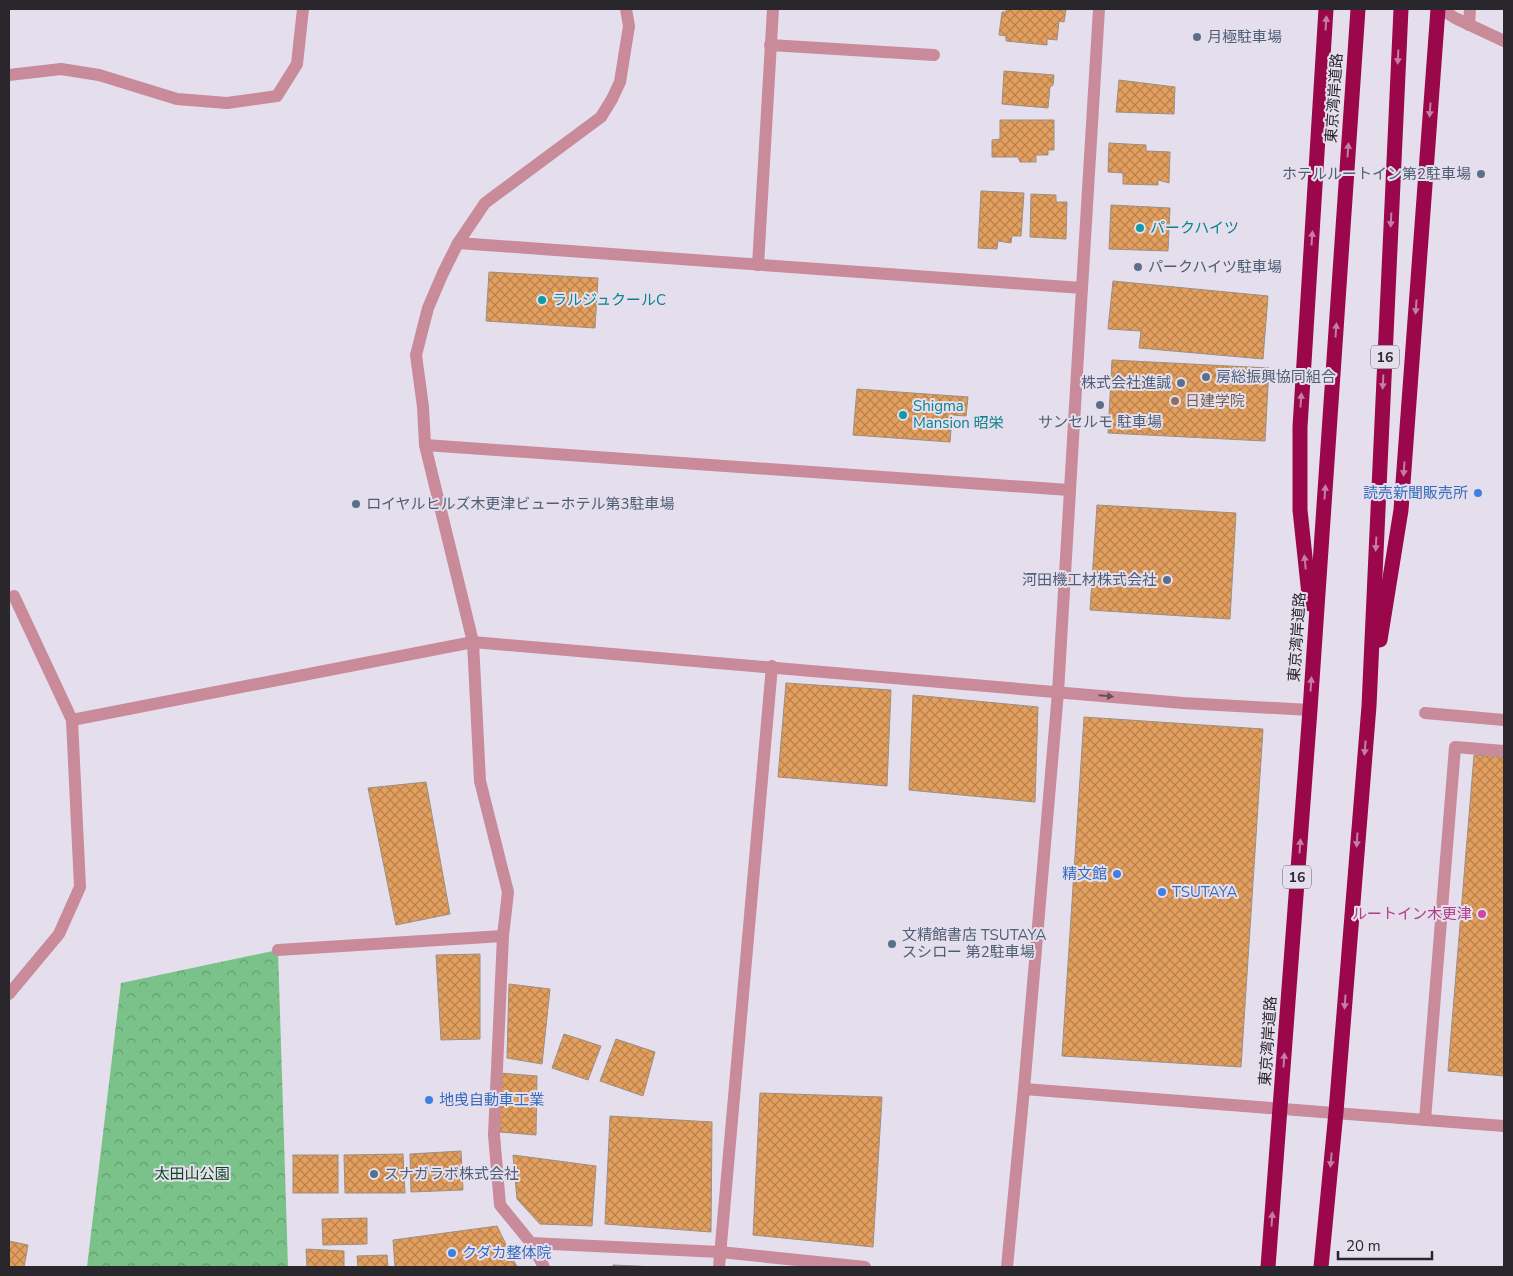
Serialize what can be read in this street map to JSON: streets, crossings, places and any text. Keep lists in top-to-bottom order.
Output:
{
  "streets": {
    "highway": ["東京湾岸道路", "16"]
  },
  "crossings": [
    ["東京湾岸道路", "16"]
  ],
  "parks": ["太田山公園"],
  "places": [
    "月極駐車場",
    "ホテルルートイン第2駐車場",
    "パークハイツ",
    "パークハイツ駐車場",
    "ラルジュクールC",
    "房総振興協同組合",
    "株式会社進誠",
    "日建学院",
    "サンセルモ 駐車場",
    "Shigma Mansion 昭栄",
    "読売新聞販売所",
    "ロイヤルヒルズ木更津ビューホテル第3駐車場",
    "河田機工材株式会社",
    "精文館",
    "TSUTAYA",
    "ルートイン木更津",
    "文精館書店 TSUTAYA スシロー 第2駐車場",
    "地曵自動車工業",
    "スナガラボ株式会社",
    "クダカ整体院"
  ],
  "scale_bar": "20 m"
}
